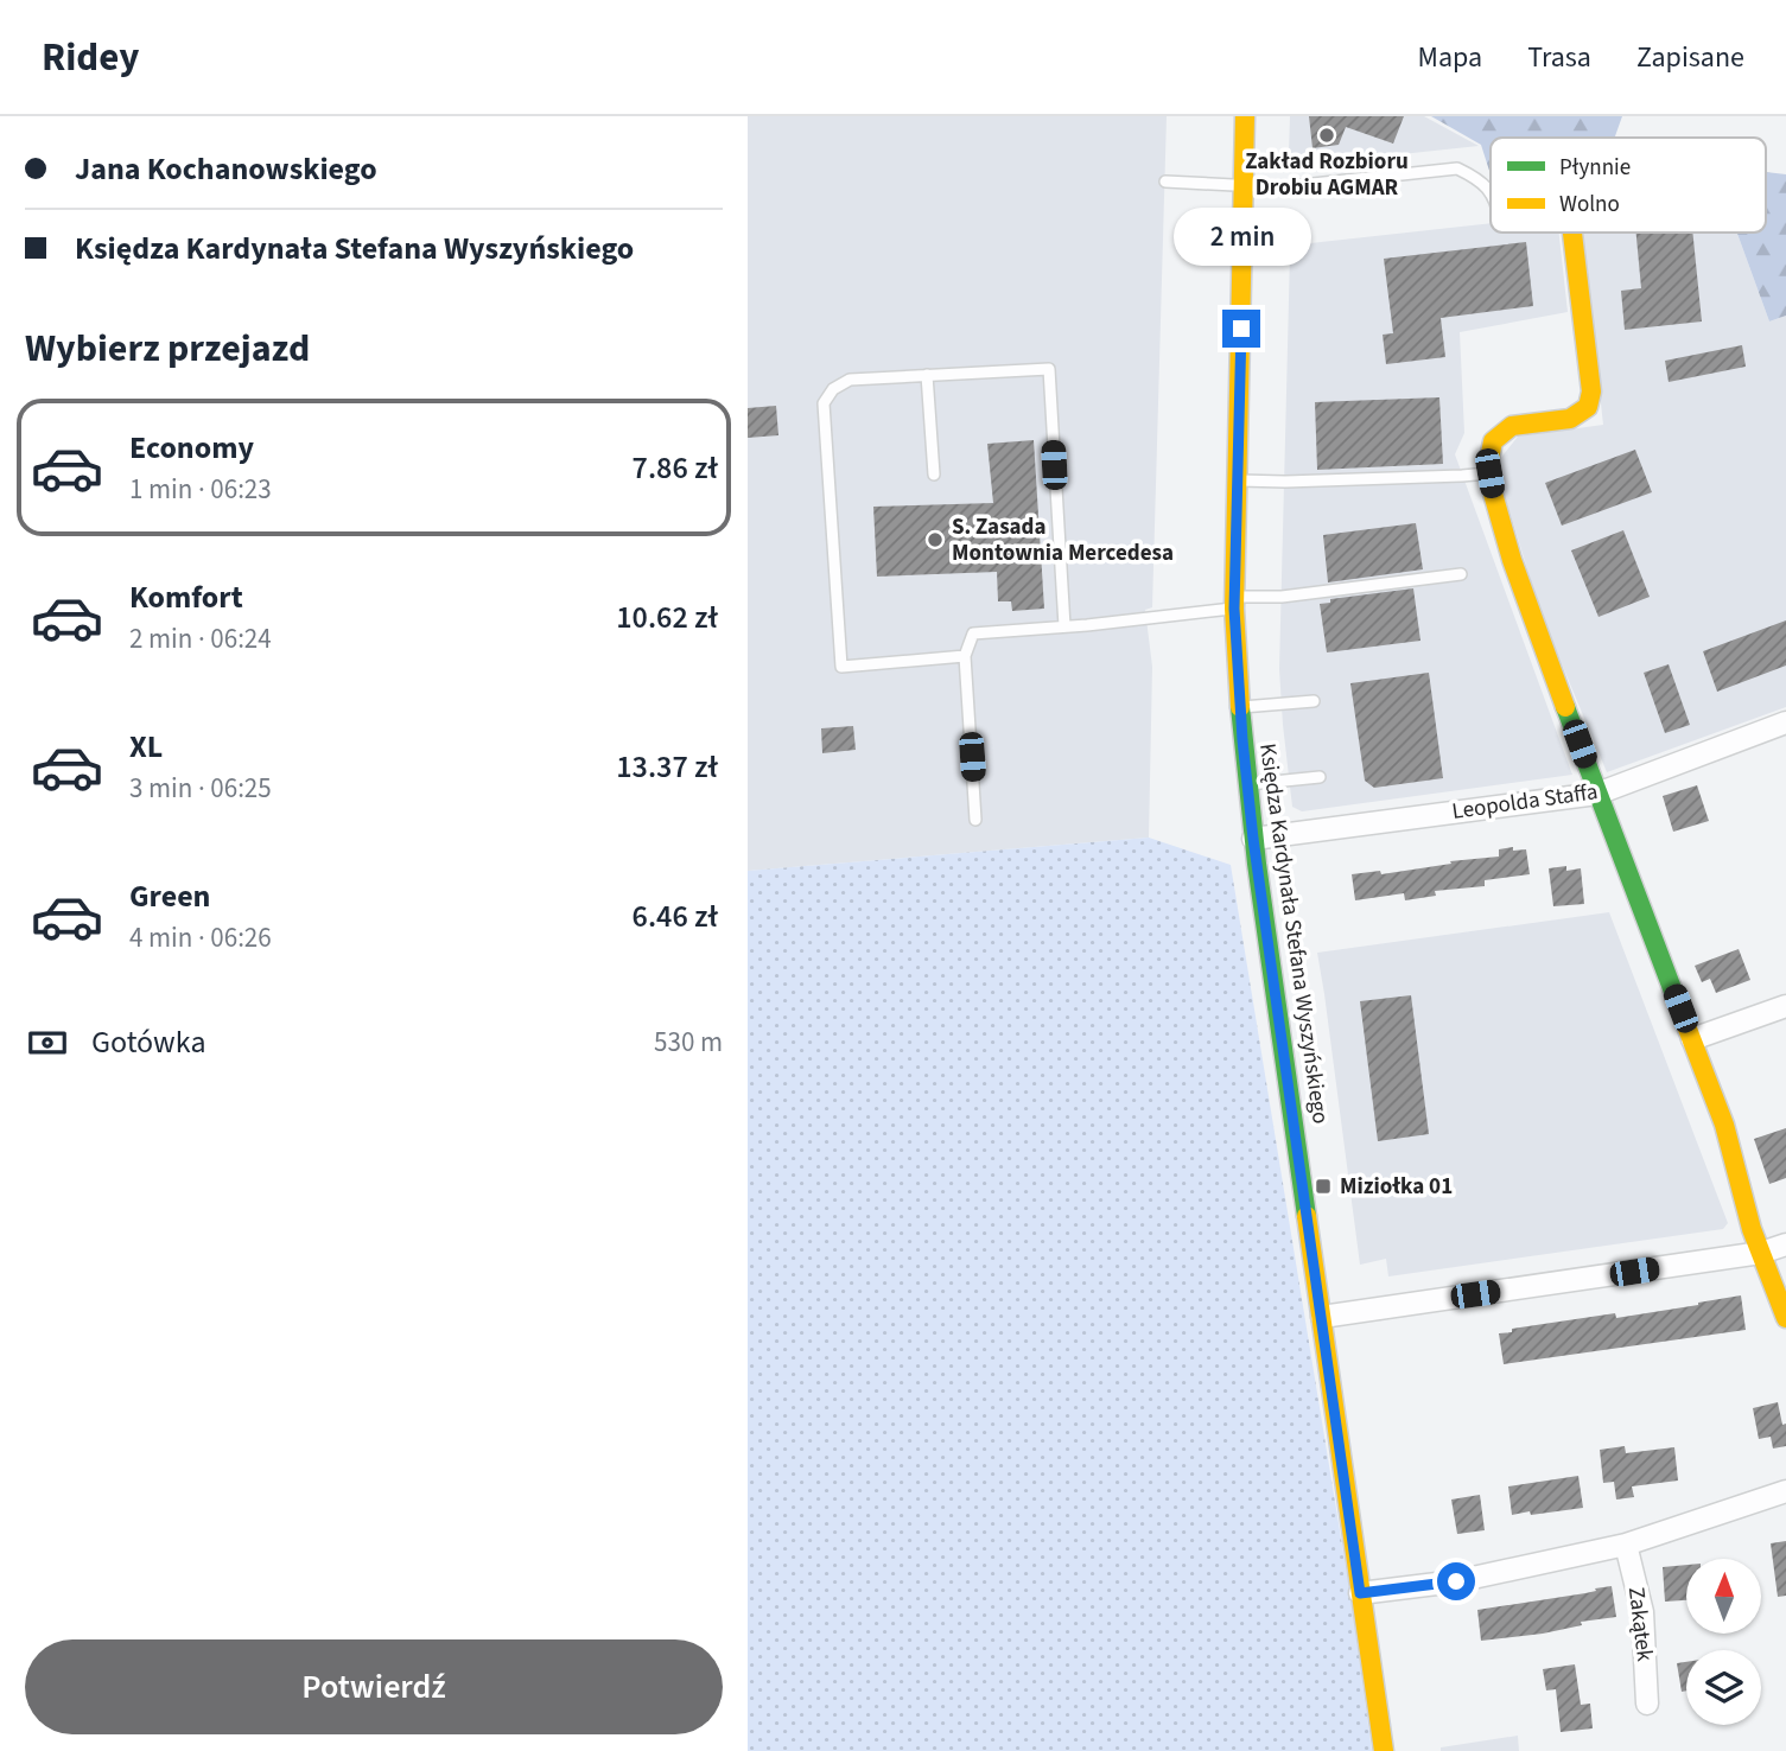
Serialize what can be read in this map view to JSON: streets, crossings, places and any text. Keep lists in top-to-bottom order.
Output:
{
  "streets": {
    "street": ["Leopolda Staffa", "Księdza Kardynała Stefana Wyszyńskiego", "Zakątek"]
  },
  "crossings": [
    ["Leopolda Staffa", "Księdza Kardynała Stefana Wyszyńskiego"]
  ],
  "places": {
    "other": ["Zakład Rozbioru Drobiu AGMAR", "S. Zasada Montownia Mercedesa"],
    "transit": ["Miziołka 01"]
  },
  "legend": ["Płynnie", "Wolno"],
  "north": "top",
  "page": {
    "header": "Ridey",
    "nav": ["Mapa", "Trasa", "Zapisane"],
    "banner": ["Jana Kochanowskiego", "Księdza Kardynała Stefana Wyszyńskiego"],
    "bubble": "2 min",
    "heading": "Wybierz przejazd",
    "list": [
      {
        "name": "Economy",
        "note": "1 min · 06:23",
        "value": "7.86 zł"
      },
      {
        "name": "Komfort",
        "note": "2 min · 06:24",
        "value": "10.62 zł"
      },
      {
        "name": "XL",
        "note": "3 min · 06:25",
        "value": "13.37 zł"
      },
      {
        "name": "Green",
        "note": "4 min · 06:26",
        "value": "6.46 zł"
      }
    ],
    "pay": ["Gotówka", "530 m"],
    "buttons": "Potwierdź"
  }
}
